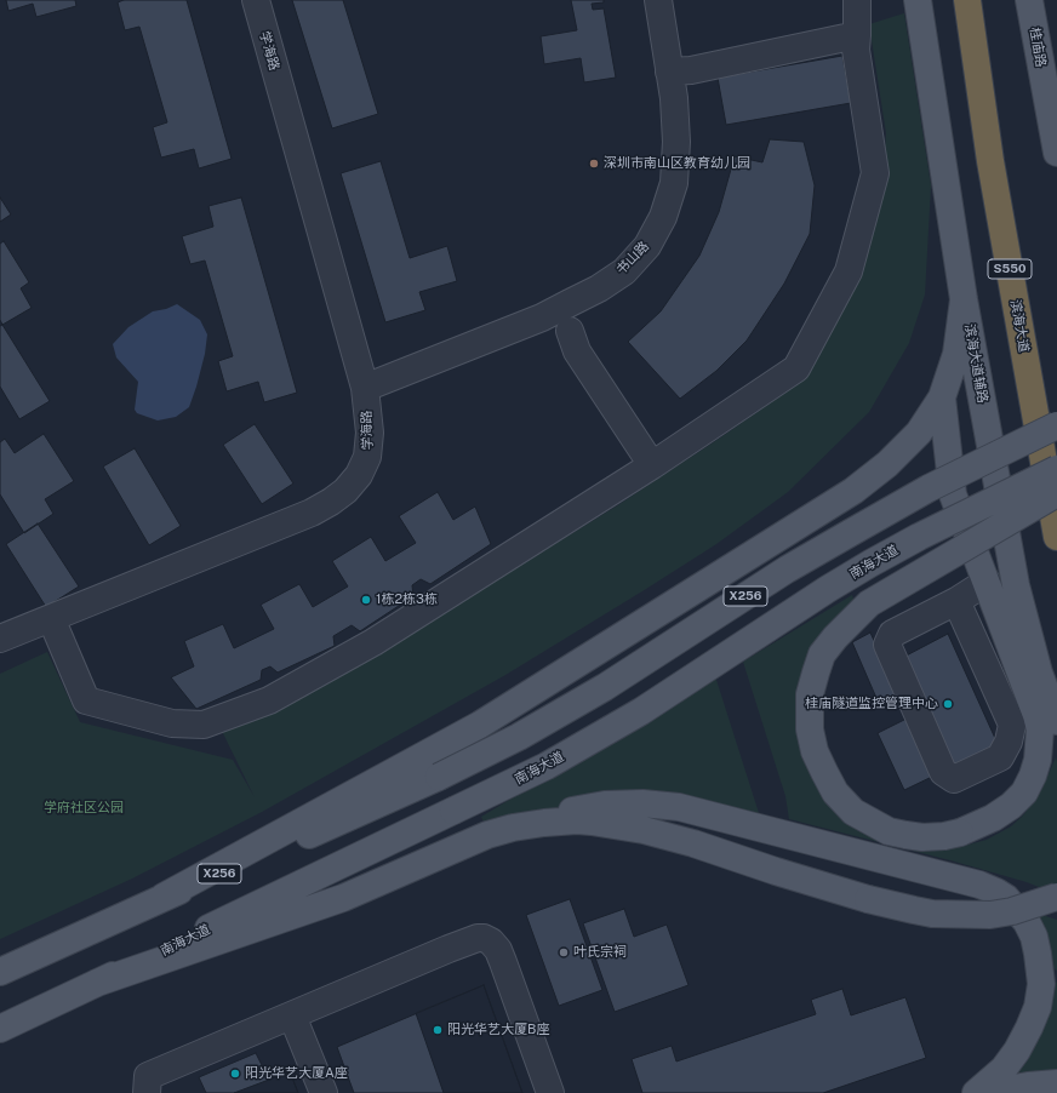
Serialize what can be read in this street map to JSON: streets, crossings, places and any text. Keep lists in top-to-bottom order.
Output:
{
  "streets": {
    "highway": ["S550", "滨海大道"],
    "main road": [
      "桂庙路",
      "滨海大道辅路",
      "南海大道",
      "X256"
    ],
    "street": ["学海路", "书山路"]
  },
  "crossings": [
    ["学海路", "书山路"]
  ],
  "parks": ["学府社区公园"],
  "places": [
    "深圳市南山区教育幼儿园",
    "1栋2栋3栋",
    "桂庙隧道监控管理中心",
    "叶氏宗祠",
    "阳光华艺大厦B座",
    "阳光华艺大厦A座"
  ]
}
